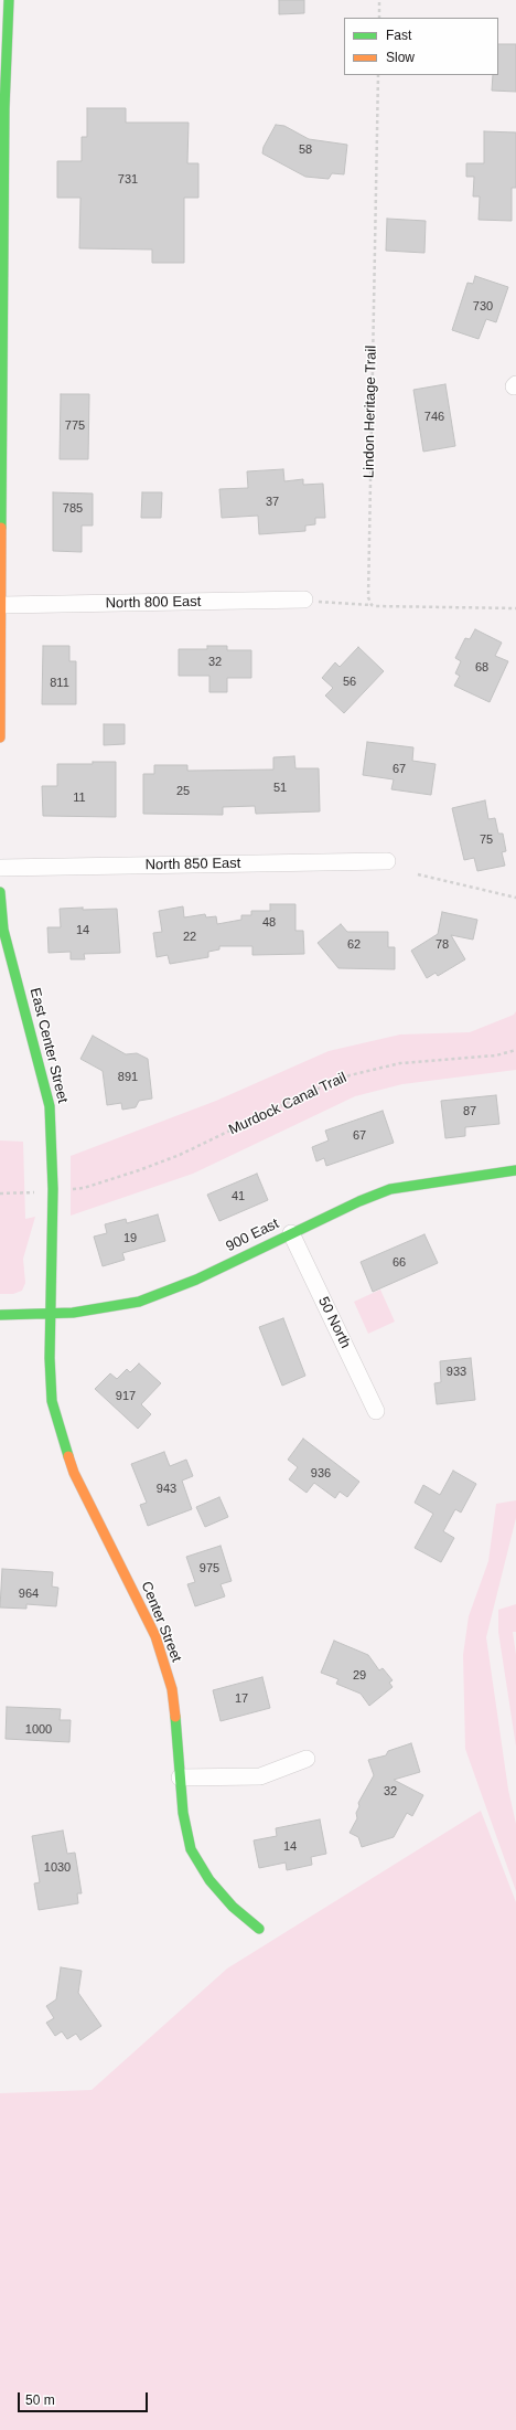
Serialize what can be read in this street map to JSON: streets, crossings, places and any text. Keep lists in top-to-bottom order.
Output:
{
  "streets": {
    "street": [
      "North 800 East",
      "North 850 East",
      "East Center Street",
      "900 East",
      "50 North",
      "Center Street"
    ],
    "path": ["Lindon Heritage Trail", "Murdock Canal Trail"]
  },
  "crossings": [
    ["East Center Street", "900 East"],
    ["East Center Street", "Center Street"],
    ["900 East", "50 North"],
    ["900 East", "Center Street"]
  ],
  "house_numbers": [
    "58",
    "731",
    "730",
    "746",
    "775",
    "37",
    "785",
    "32",
    "68",
    "56",
    "811",
    "67",
    "51",
    "25",
    "11",
    "75",
    "48",
    "14",
    "22",
    "62",
    "78",
    "891",
    "87",
    "67",
    "41",
    "19",
    "66",
    "933",
    "917",
    "936",
    "943",
    "975",
    "964",
    "29",
    "17",
    "1000",
    "32",
    "14",
    "1030"
  ],
  "legend": ["Fast", "Slow"],
  "scale_bar": "50 m"
}
